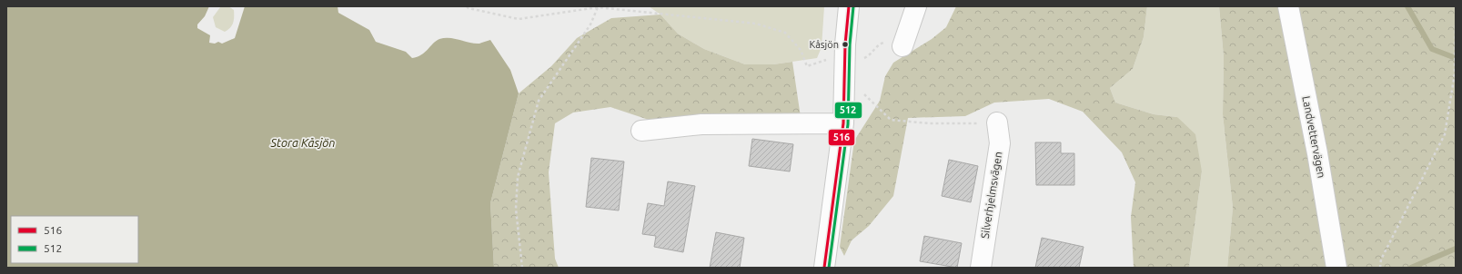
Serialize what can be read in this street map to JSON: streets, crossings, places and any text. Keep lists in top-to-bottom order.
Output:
{
  "streets": {
    "street": ["Landvettervägen", "Silverhjelmsvägen"]
  },
  "water": ["Stora Kåsjön"],
  "places": ["Kåsjön"],
  "lines": ["transit line 516", "transit line 512"],
  "legend": ["516", "512"]
}
